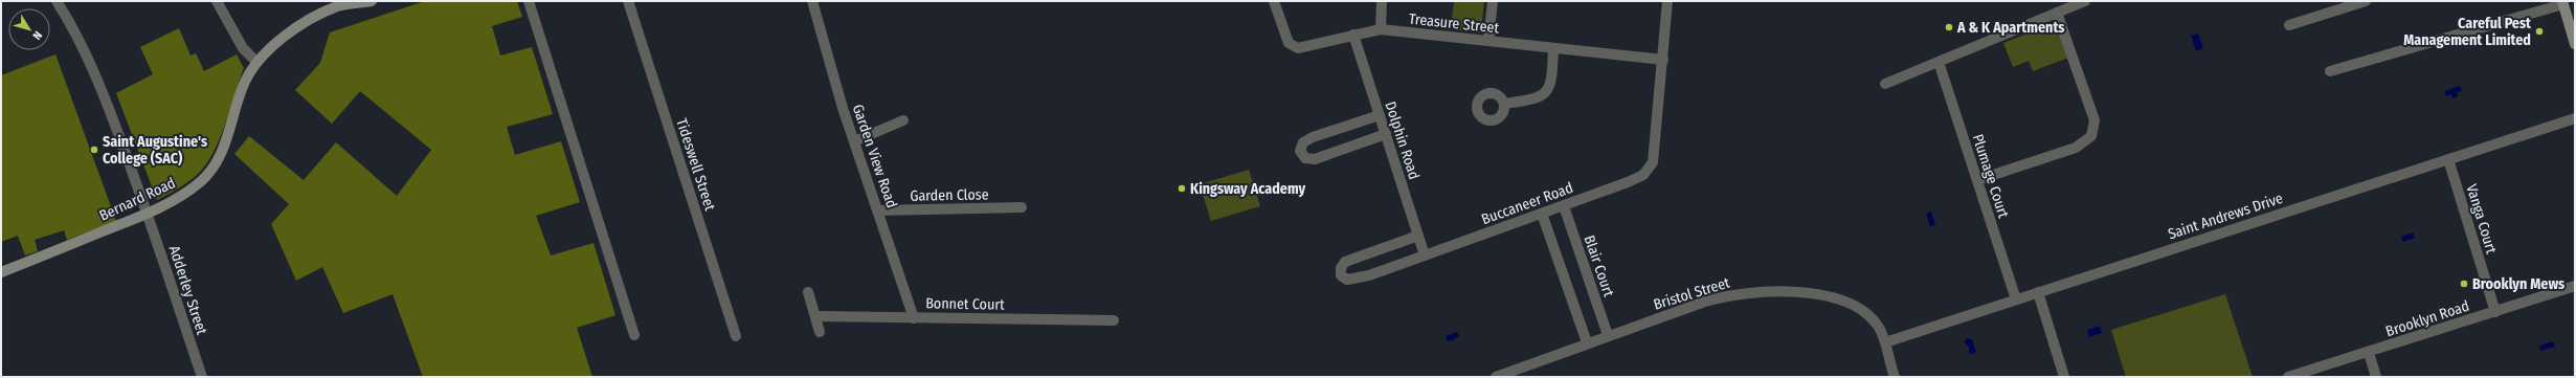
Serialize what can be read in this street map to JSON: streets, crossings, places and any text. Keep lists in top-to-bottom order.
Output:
{
  "streets": {
    "main road": ["Bernard Road"],
    "street": [
      "Treasure Street",
      "Dolphin Road",
      "Garden View Road",
      "Tideswell Street",
      "Plumage Court",
      "Garden Close",
      "Buccaneer Road",
      "Saint Andrews Drive",
      "Vanga Court",
      "Blair Court",
      "Adderley Street",
      "Bristol Street",
      "Bonnet Court",
      "Brooklyn Road"
    ]
  },
  "crossings": [
    ["Treasure Street", "Dolphin Road"],
    ["Treasure Street", "Buccaneer Road"],
    ["Dolphin Road", "Buccaneer Road"],
    ["Garden View Road", "Garden Close"],
    ["Garden View Road", "Bonnet Court"],
    ["Plumage Court", "Saint Andrews Drive"],
    ["Bernard Road", "Adderley Street"],
    ["Buccaneer Road", "Blair Court"],
    ["Saint Andrews Drive", "Vanga Court"],
    ["Saint Andrews Drive", "Bristol Street"],
    ["Vanga Court", "Brooklyn Road"],
    ["Blair Court", "Bristol Street"]
  ],
  "places": [
    "A & K Apartments",
    "Careful Pest Management Limited",
    "Saint Augustine's College (SAC)",
    "Kingsway Academy",
    "Brooklyn Mews"
  ],
  "north": "bottom right"
}
